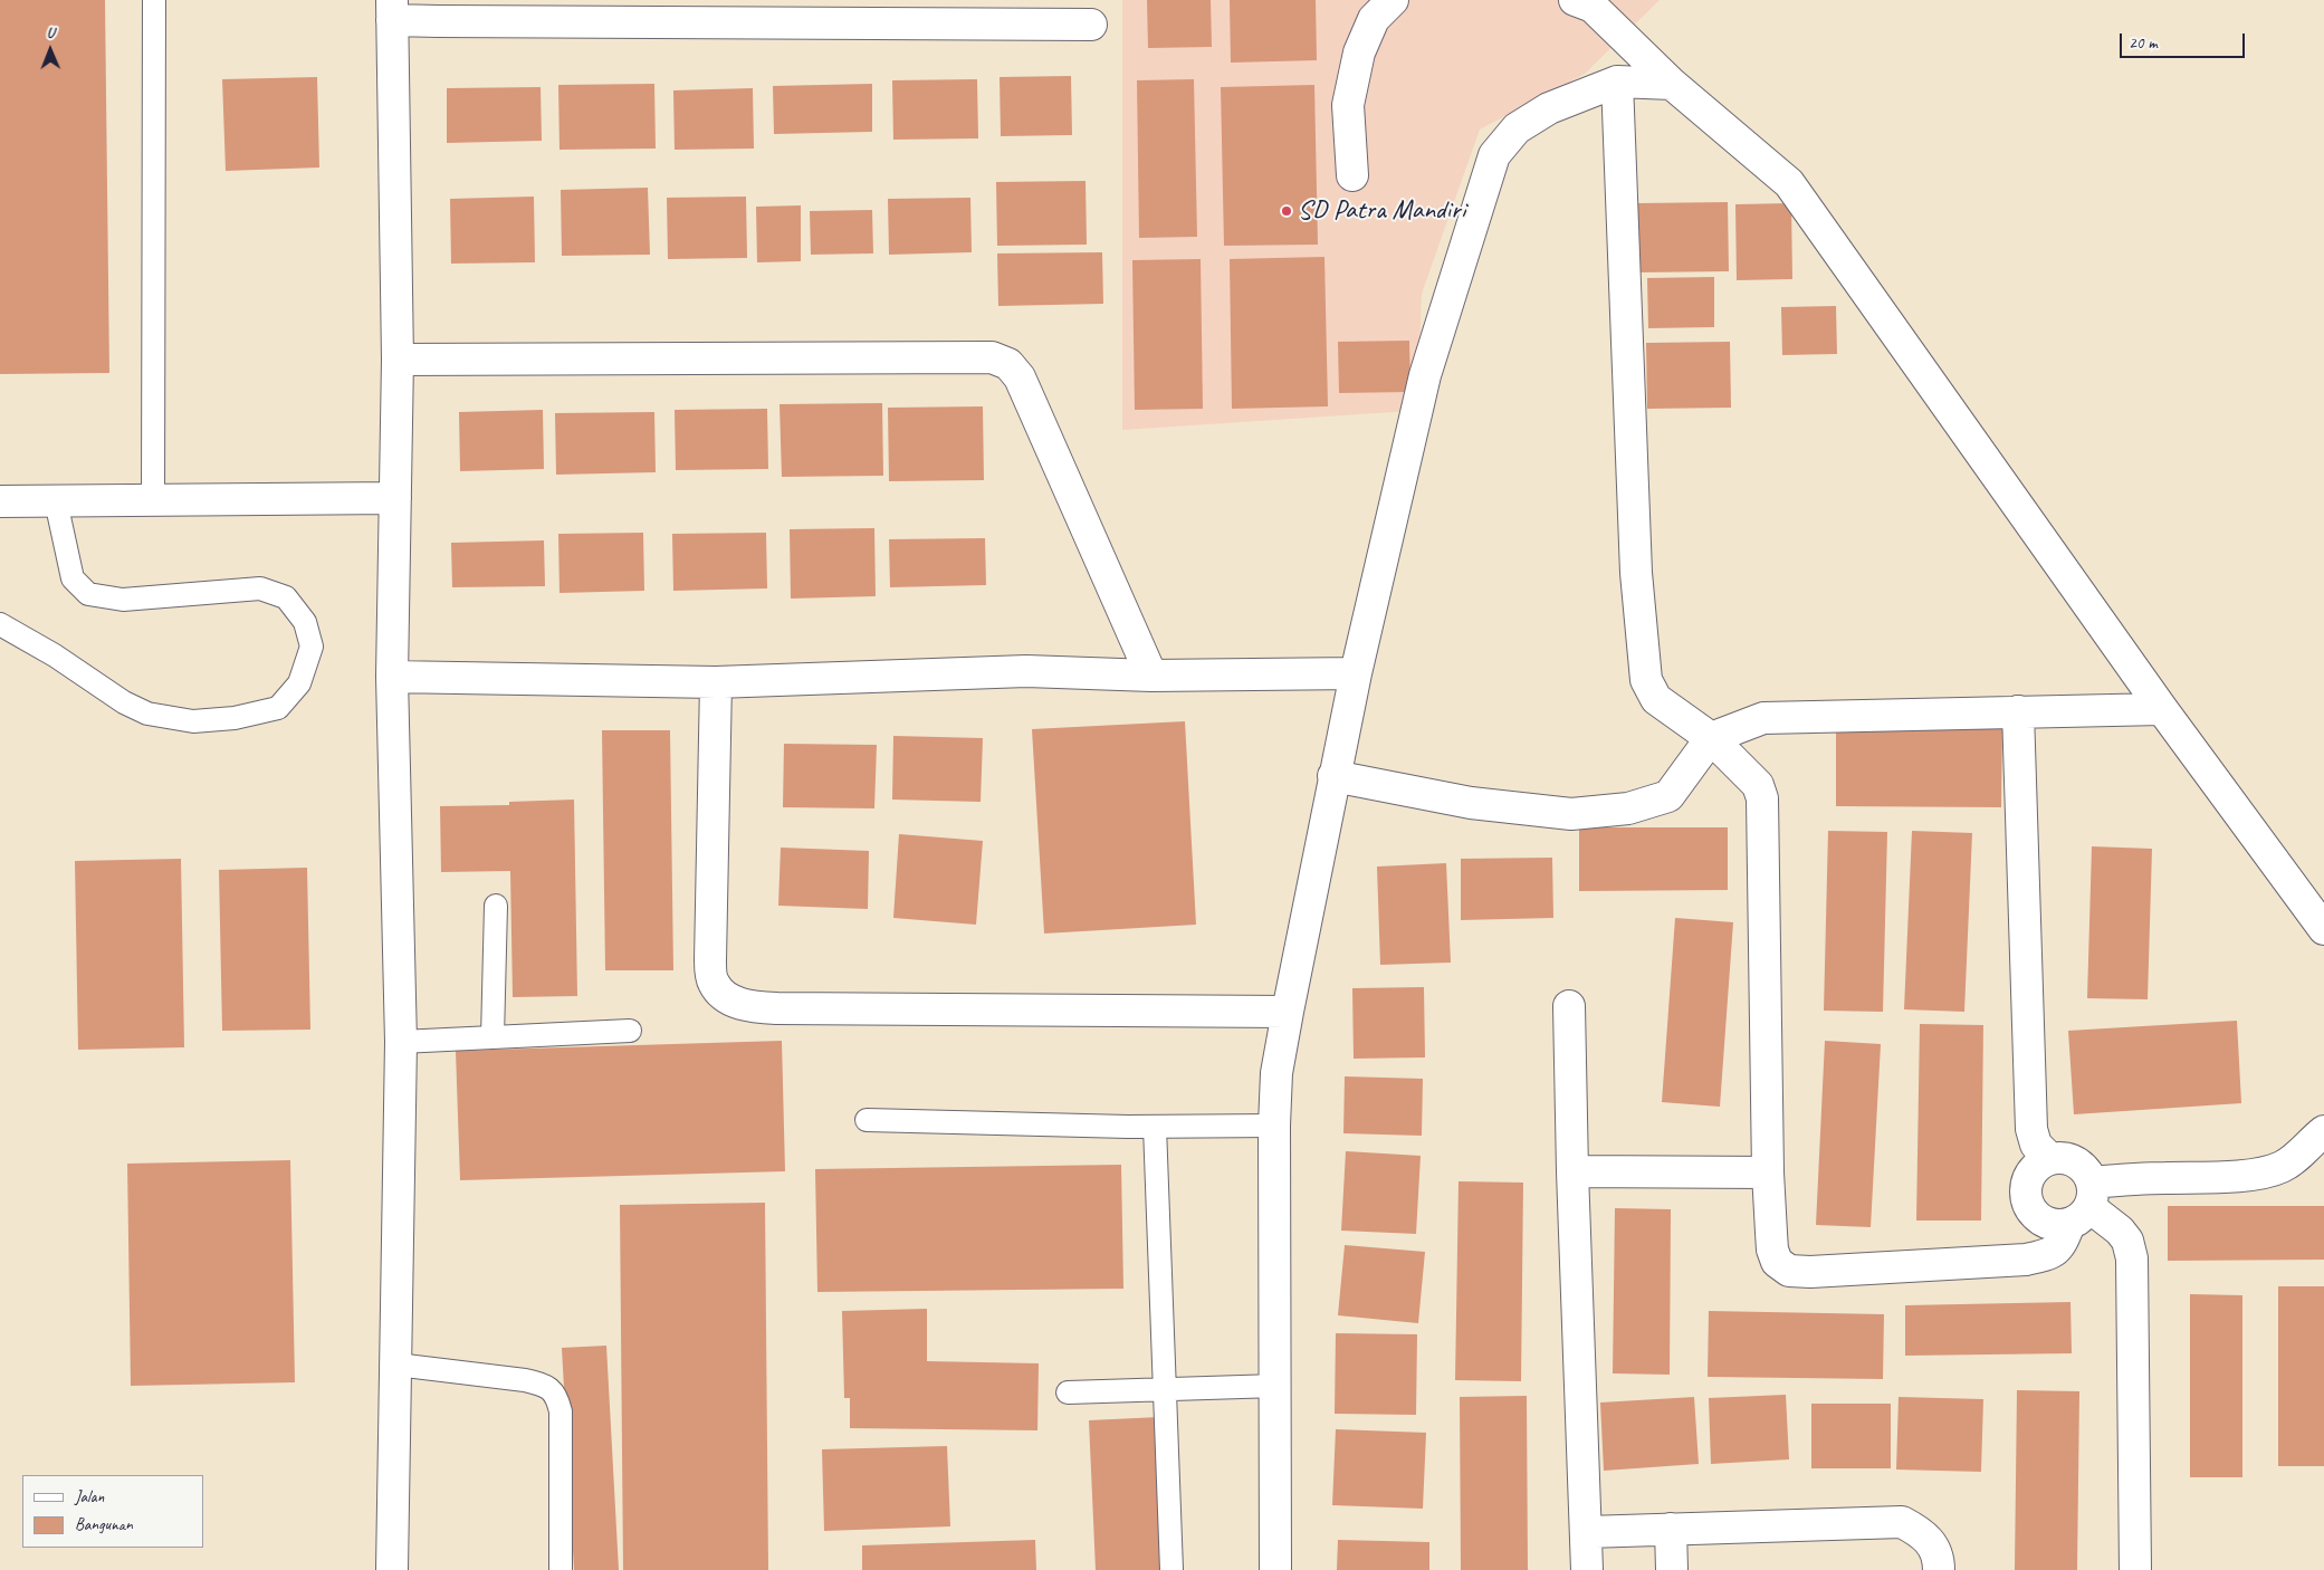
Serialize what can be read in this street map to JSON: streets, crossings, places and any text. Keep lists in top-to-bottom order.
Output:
{
  "places": ["SD Patra Mandiri"],
  "legend": ["Jalan", "Bangunan"],
  "scale_bar": "20 m",
  "north": "top"
}
